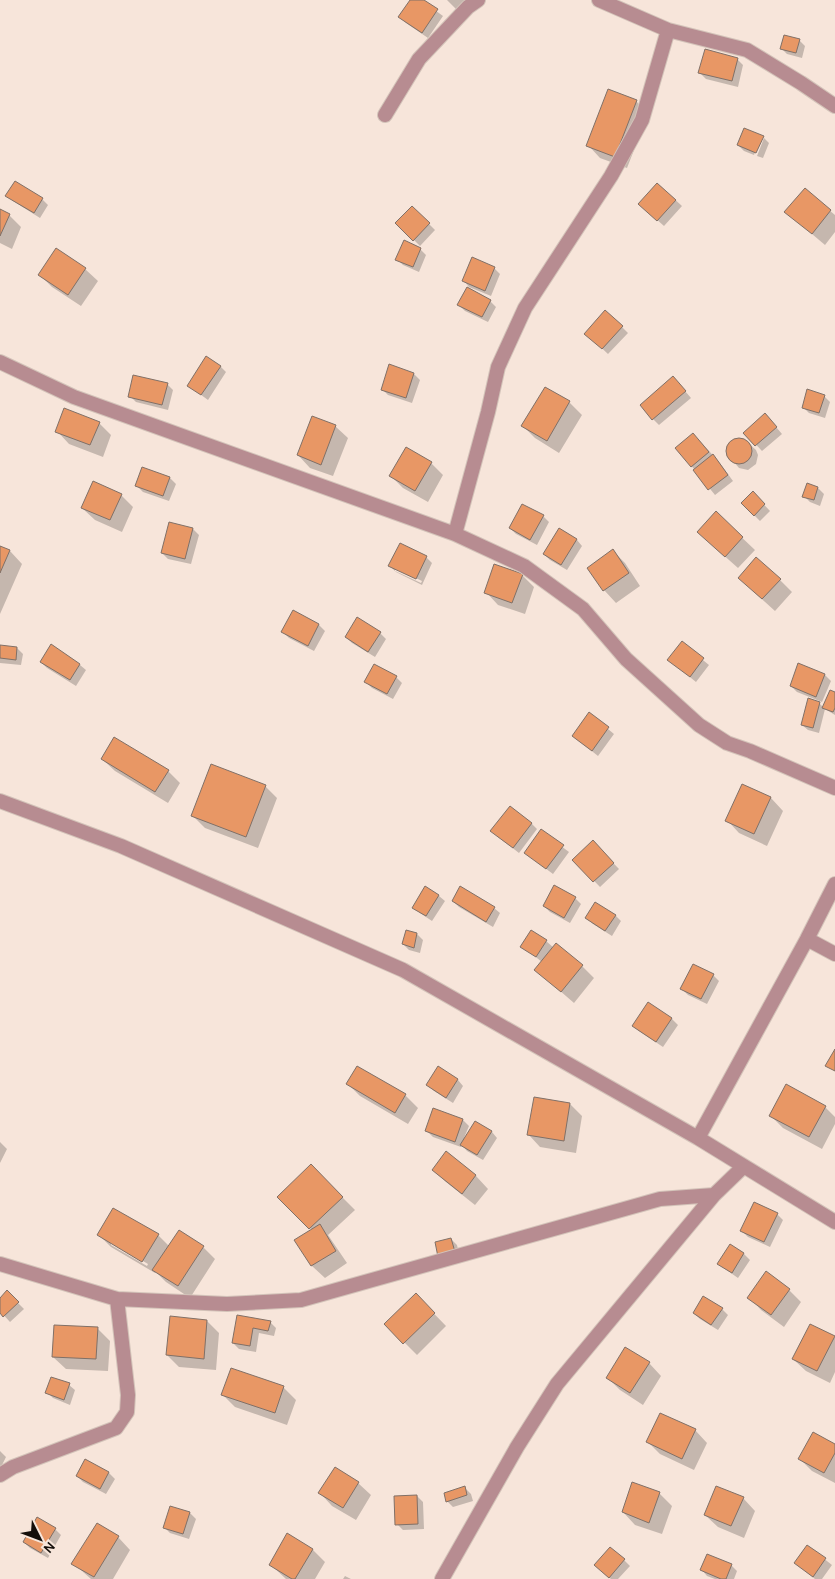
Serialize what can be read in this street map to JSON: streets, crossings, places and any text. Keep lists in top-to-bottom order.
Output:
{
  "north": "bottom right"
}
